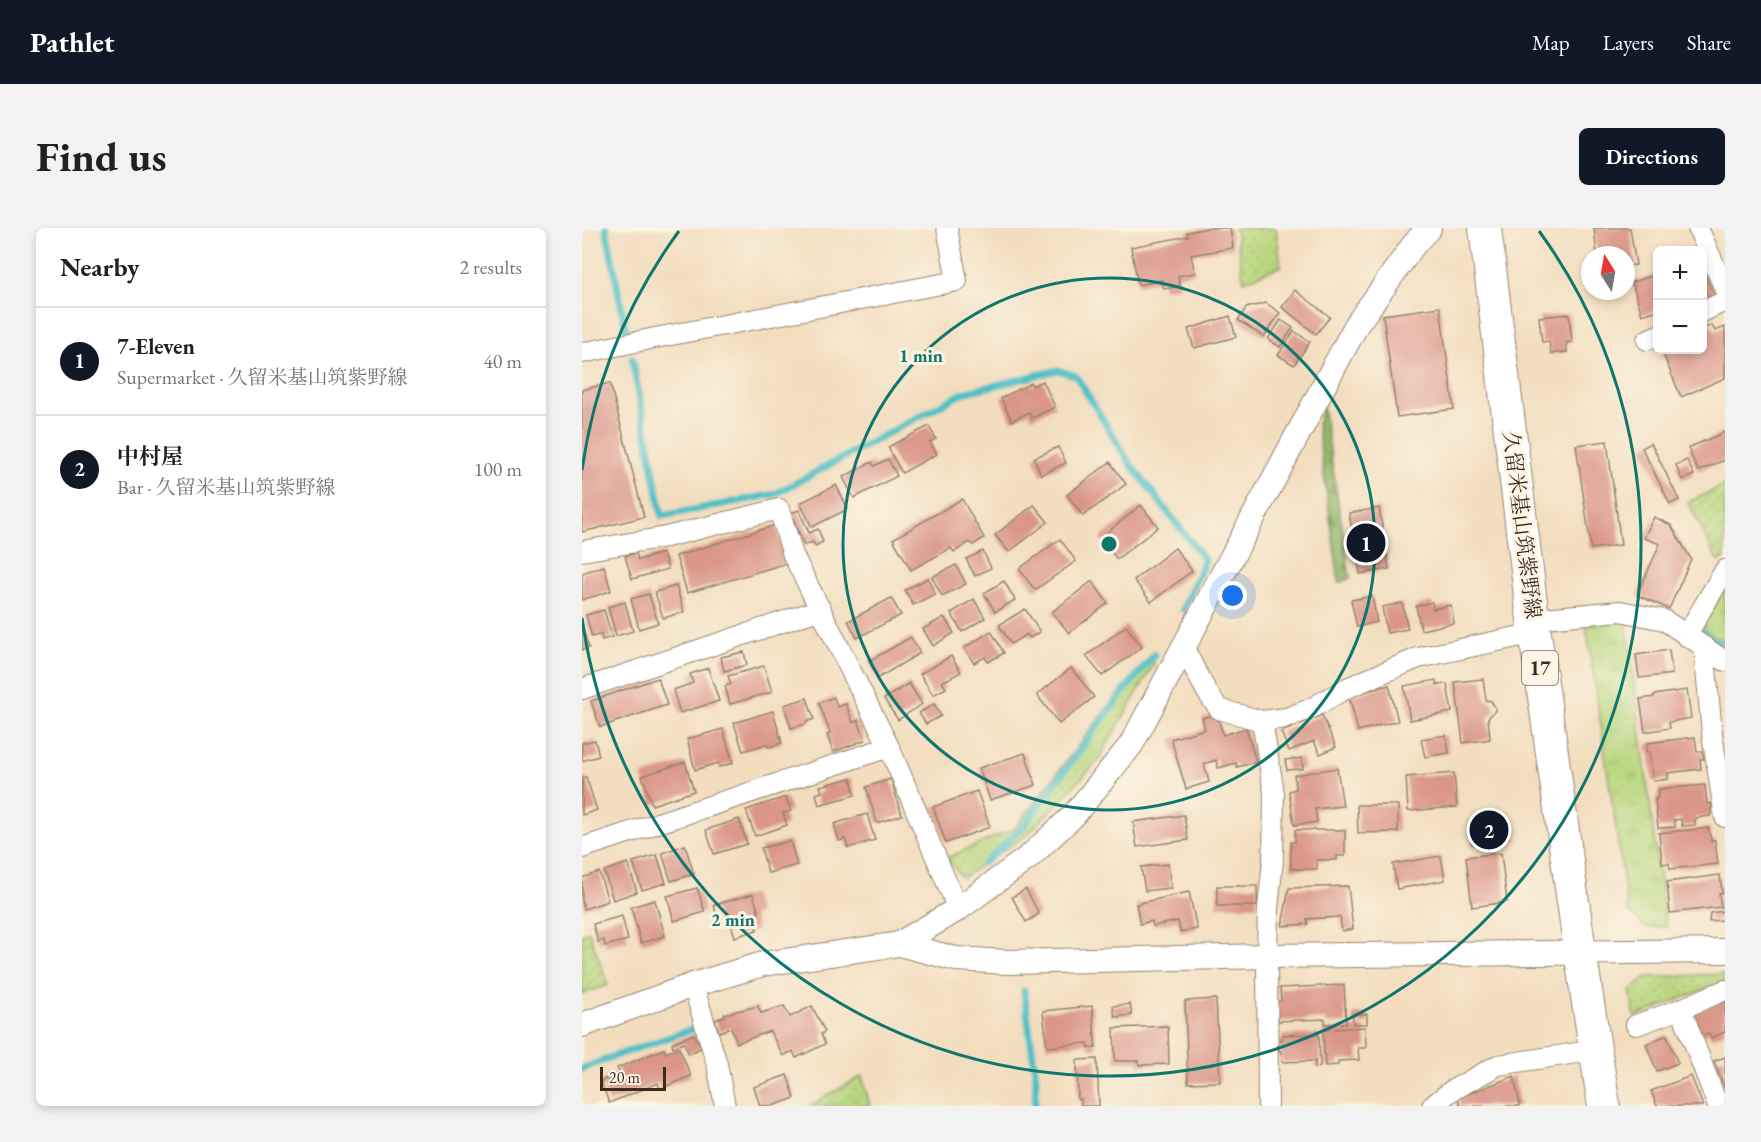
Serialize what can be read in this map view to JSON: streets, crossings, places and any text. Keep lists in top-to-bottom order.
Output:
{
  "streets": {
    "main road": ["久留米基山筑紫野線", "17"]
  },
  "scale_bar": "20 m",
  "north": "top",
  "page": {
    "header": "Pathlet",
    "nav": ["Map", "Layers", "Share"],
    "buttons": "Directions",
    "title": "Find us",
    "heading": ["Nearby", "2 results"],
    "map_buttons": ["+", "−"],
    "list": [
      {
        "mark": "1",
        "name": "7-Eleven",
        "note": "Supermarket · 久留米基山筑紫野線",
        "value": "40 m"
      },
      {
        "mark": "2",
        "name": "中村屋",
        "note": "Bar · 久留米基山筑紫野線",
        "value": "100 m"
      }
    ],
    "pins": ["1", "2"],
    "scale": "20 m"
  },
  "rings": ["1 min", "2 min"]
}
